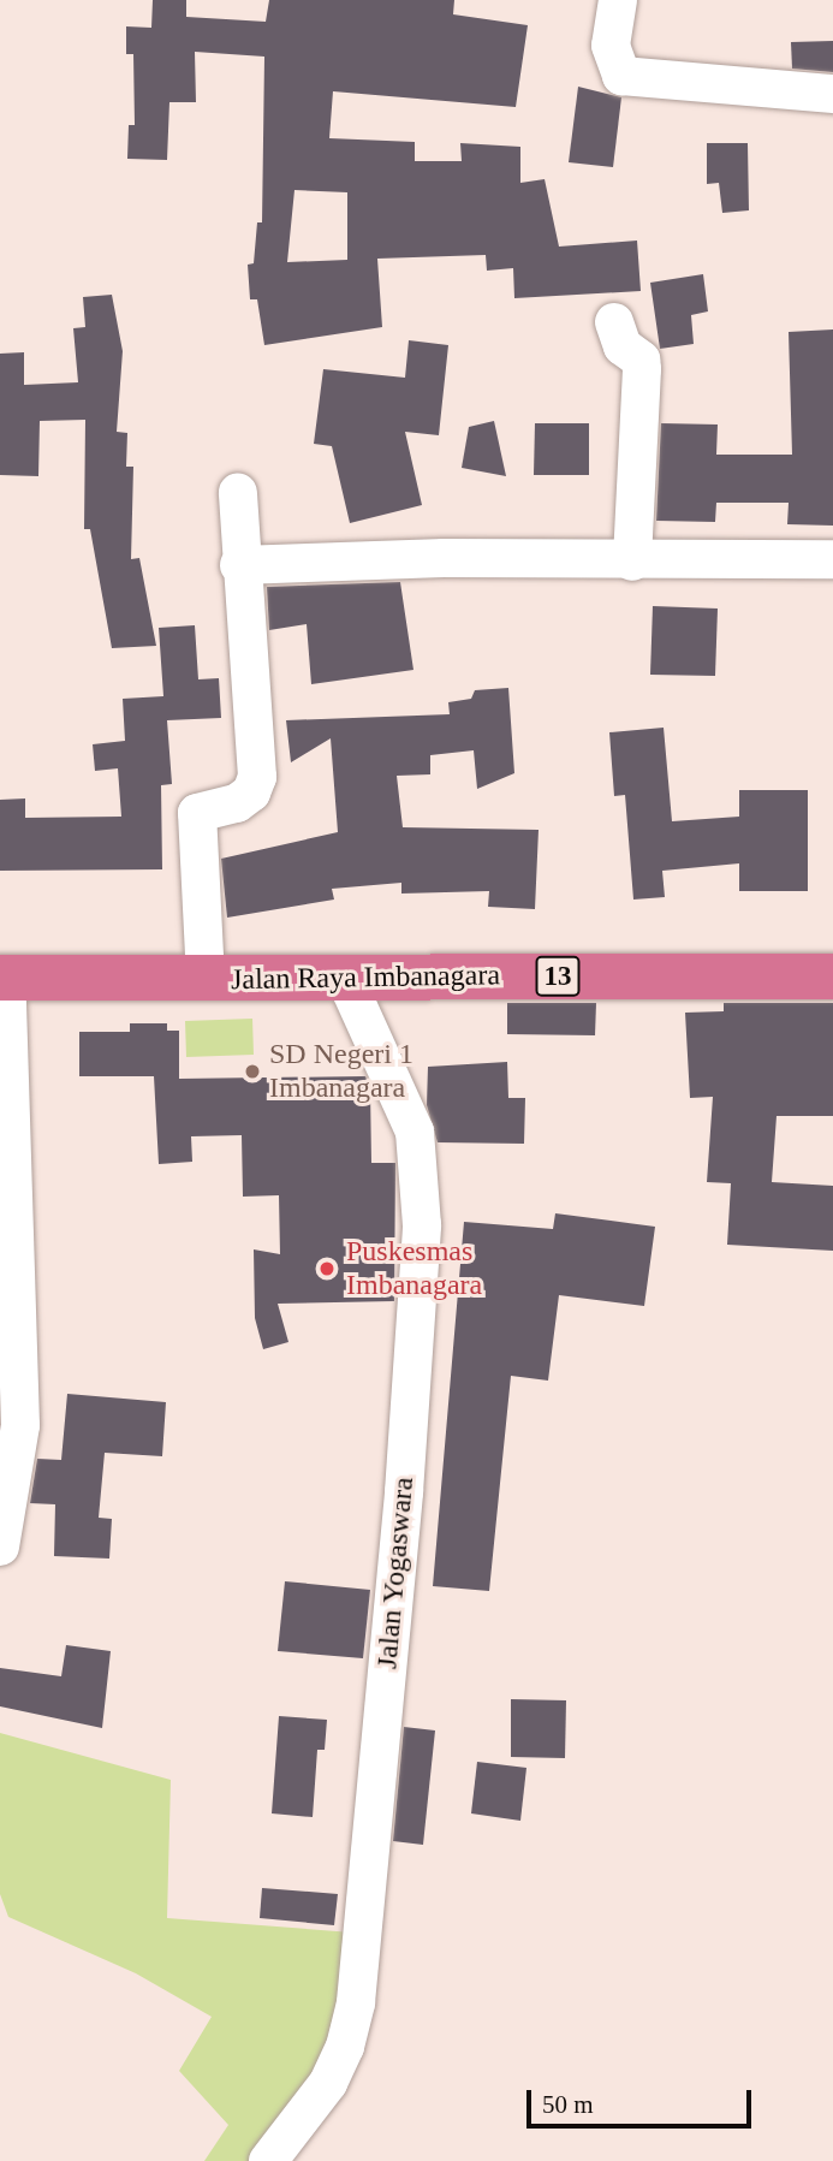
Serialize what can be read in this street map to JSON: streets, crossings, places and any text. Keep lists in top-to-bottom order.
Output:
{
  "streets": {
    "highway": ["13", "Jalan Raya Imbanagara"],
    "street": ["Jalan Yogaswara"]
  },
  "crossings": [
    ["Jalan Raya Imbanagara", "Jalan Yogaswara"]
  ],
  "places": ["SD Negeri 1 Imbanagara", "Puskesmas Imbanagara"],
  "scale_bar": "50 m"
}
